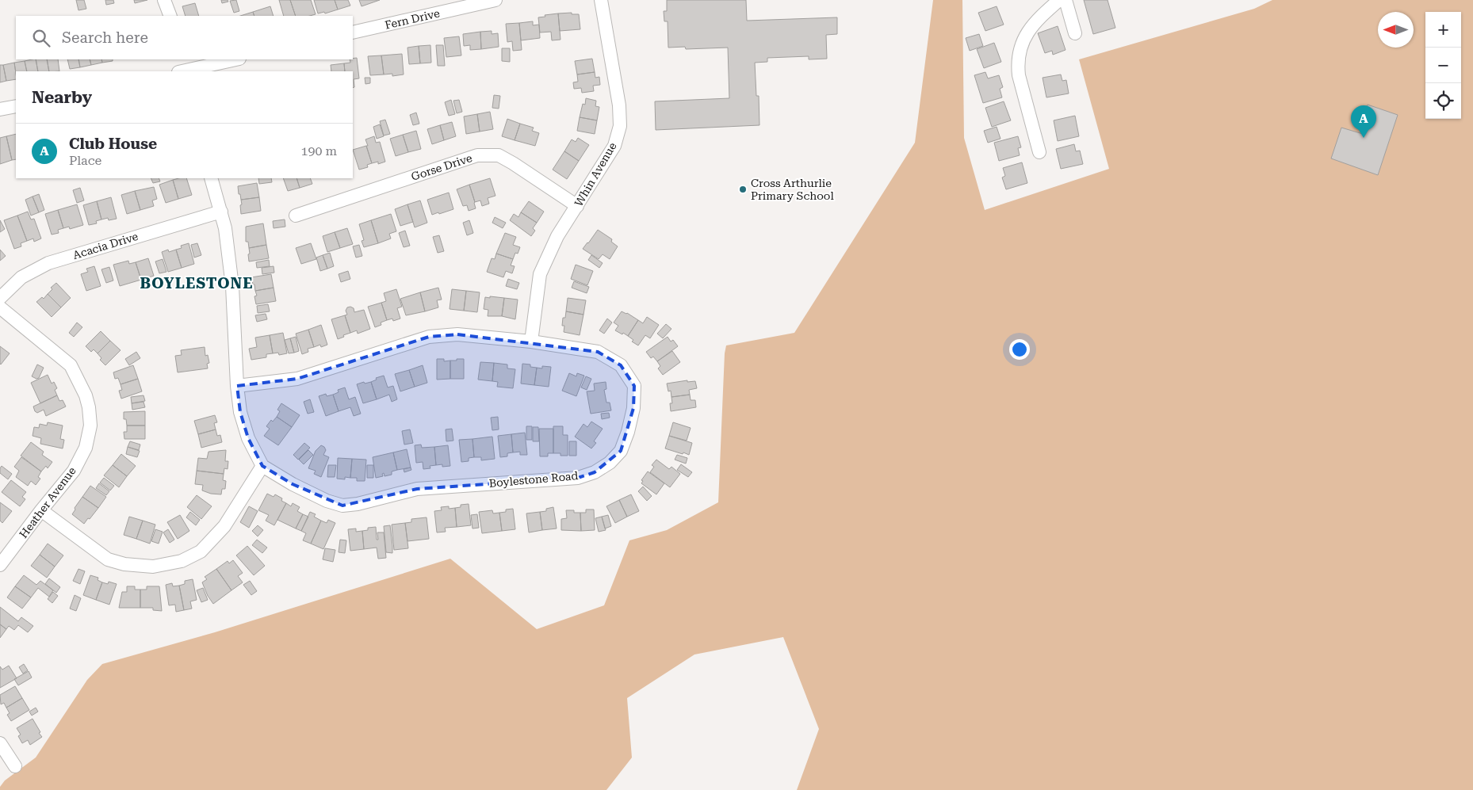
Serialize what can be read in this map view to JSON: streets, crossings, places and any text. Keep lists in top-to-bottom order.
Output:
{
  "streets": {
    "street": [
      "Fern Drive",
      "Gorse Drive",
      "Whin Avenue",
      "Acacia Drive",
      "Boylestone Road",
      "Heather Avenue"
    ]
  },
  "crossings": [
    ["Gorse Drive", "Whin Avenue"],
    ["Whin Avenue", "Boylestone Road"]
  ],
  "districts": ["BOYLESTONE"],
  "places": ["Cross Arthurlie Primary School"],
  "north": "left",
  "page": {
    "map_buttons": ["+", "−"],
    "search": "Search here",
    "heading": "Nearby",
    "pins": "A",
    "list": [
      {
        "mark": "A",
        "name": "Club House",
        "note": "Place",
        "value": "190 m"
      }
    ]
  }
}
